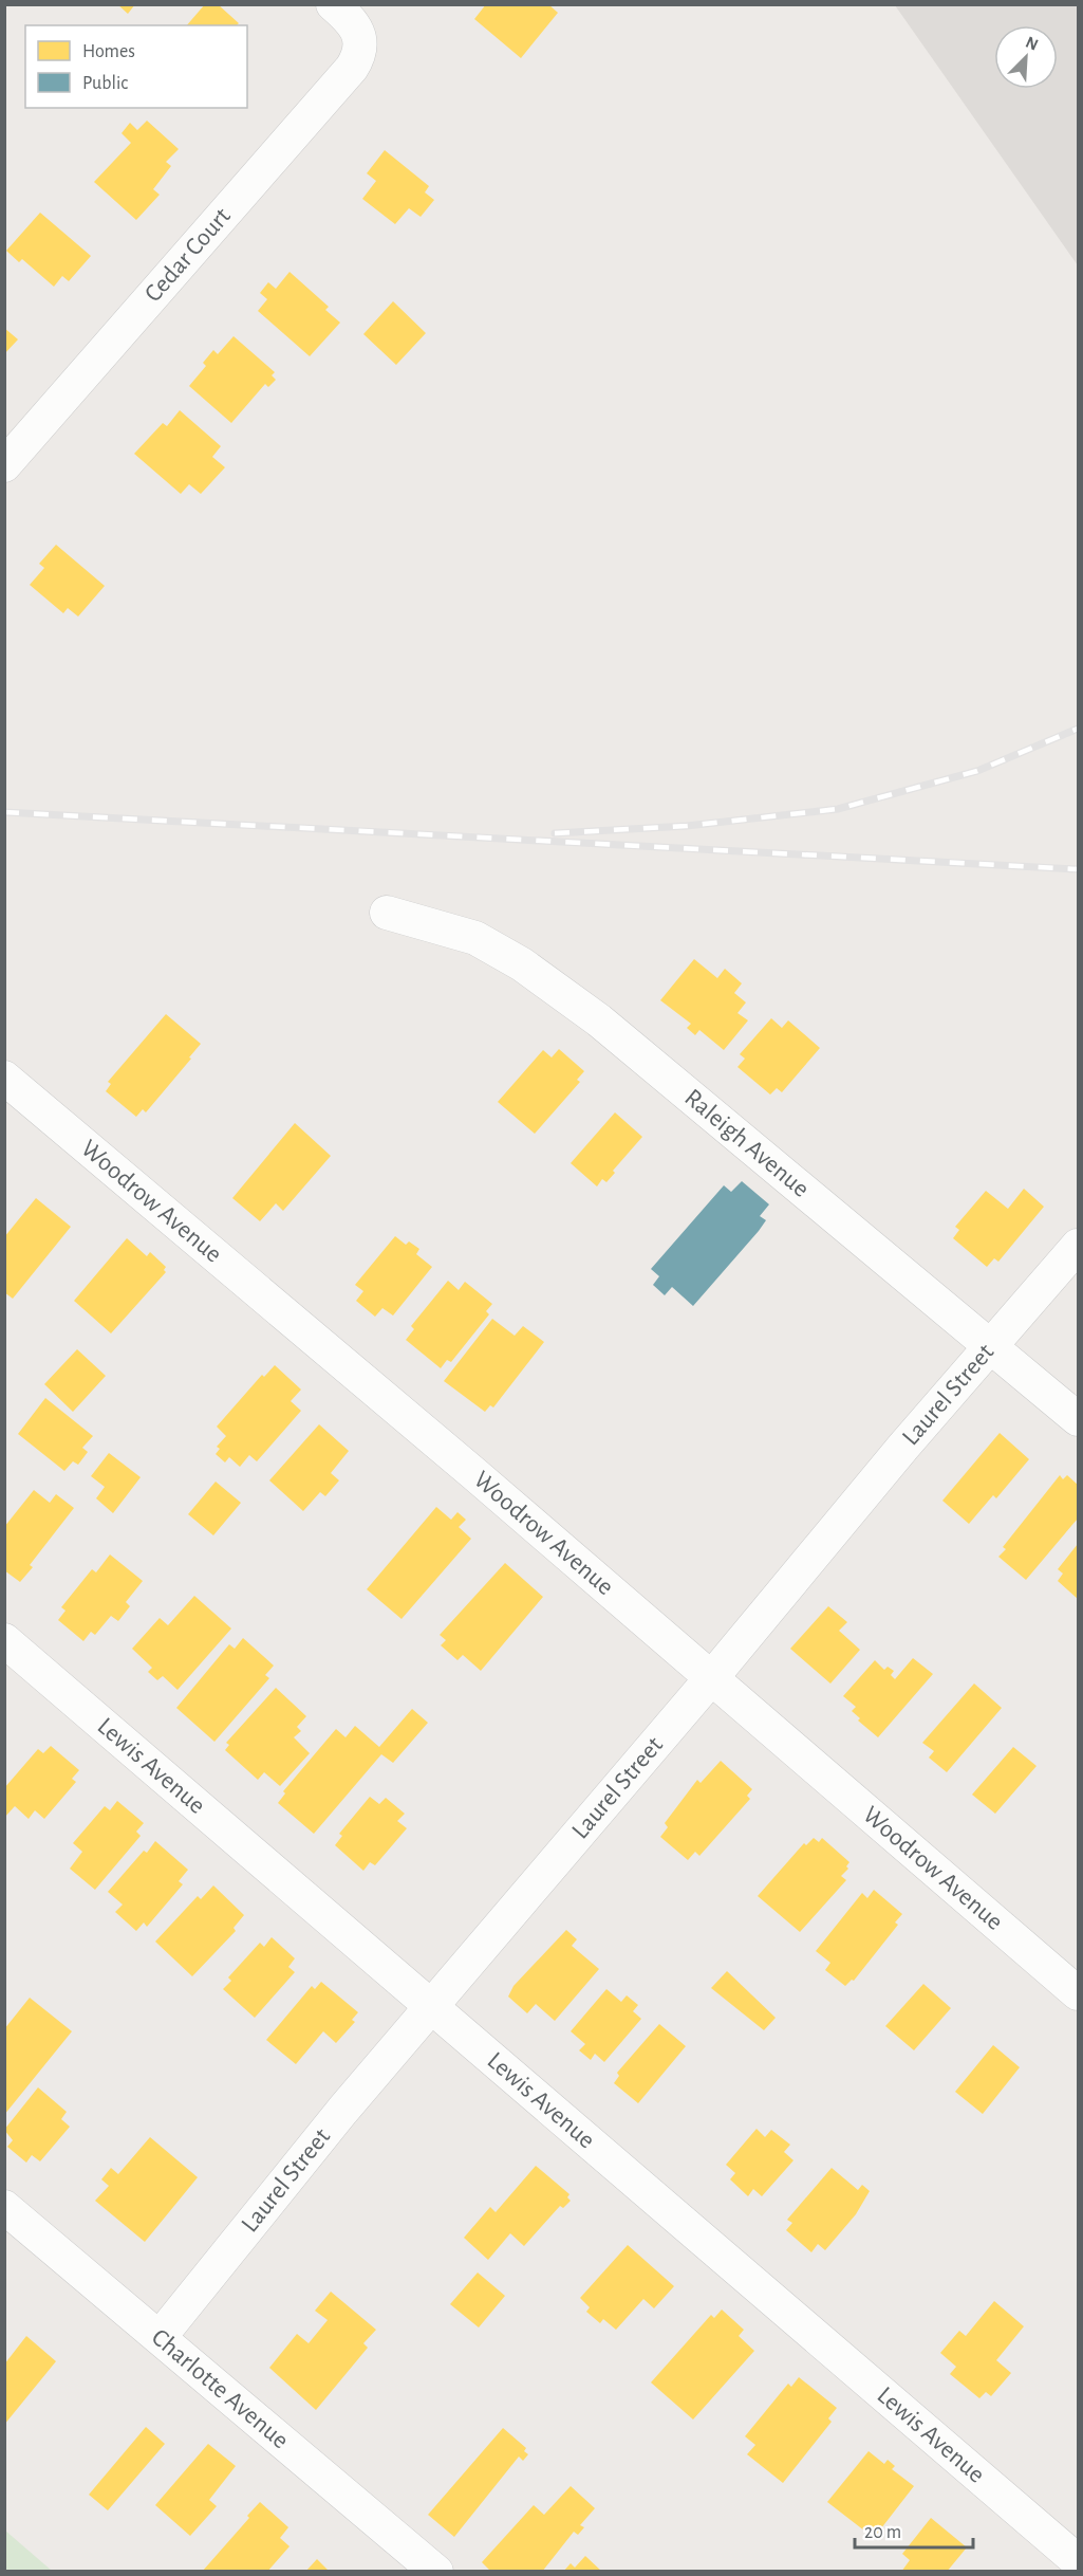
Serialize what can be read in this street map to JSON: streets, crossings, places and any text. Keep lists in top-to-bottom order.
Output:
{
  "streets": {
    "street": [
      "Cedar Court",
      "Raleigh Avenue",
      "Woodrow Avenue",
      "Laurel Street",
      "Lewis Avenue",
      "Charlotte Avenue"
    ]
  },
  "crossings": [
    ["Raleigh Avenue", "Laurel Street"],
    ["Woodrow Avenue", "Laurel Street"],
    ["Laurel Street", "Lewis Avenue"],
    ["Laurel Street", "Charlotte Avenue"]
  ],
  "legend": ["Homes", "Public"],
  "scale_bar": "20 m",
  "north": "top right"
}
